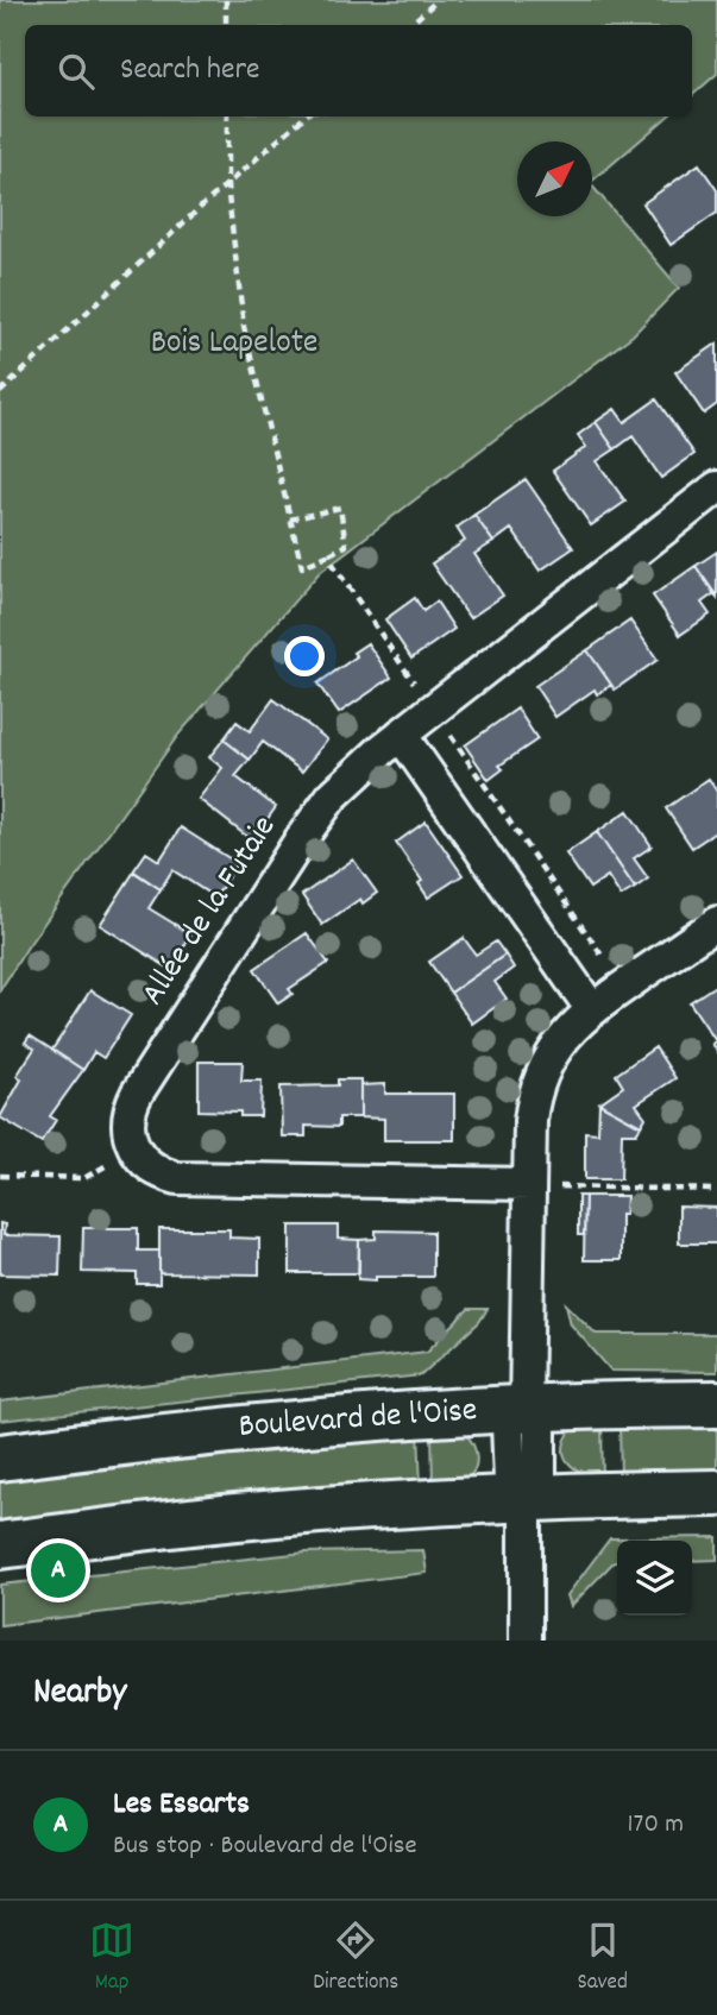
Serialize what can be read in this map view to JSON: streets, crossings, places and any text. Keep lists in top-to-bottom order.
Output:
{
  "streets": {
    "main road": ["Boulevard de l'Oise"],
    "street": ["Allée de la Futaie"]
  },
  "parks": ["Bois Lapelote"],
  "north": "top right",
  "page": {
    "search": "Search here",
    "pins": "A",
    "heading": "Nearby",
    "list": [
      {
        "mark": "A",
        "name": "Les Essarts",
        "note": "Bus stop · Boulevard de l'Oise",
        "value": "170 m"
      }
    ],
    "nav": ["Map", "Directions", "Saved"]
  }
}
